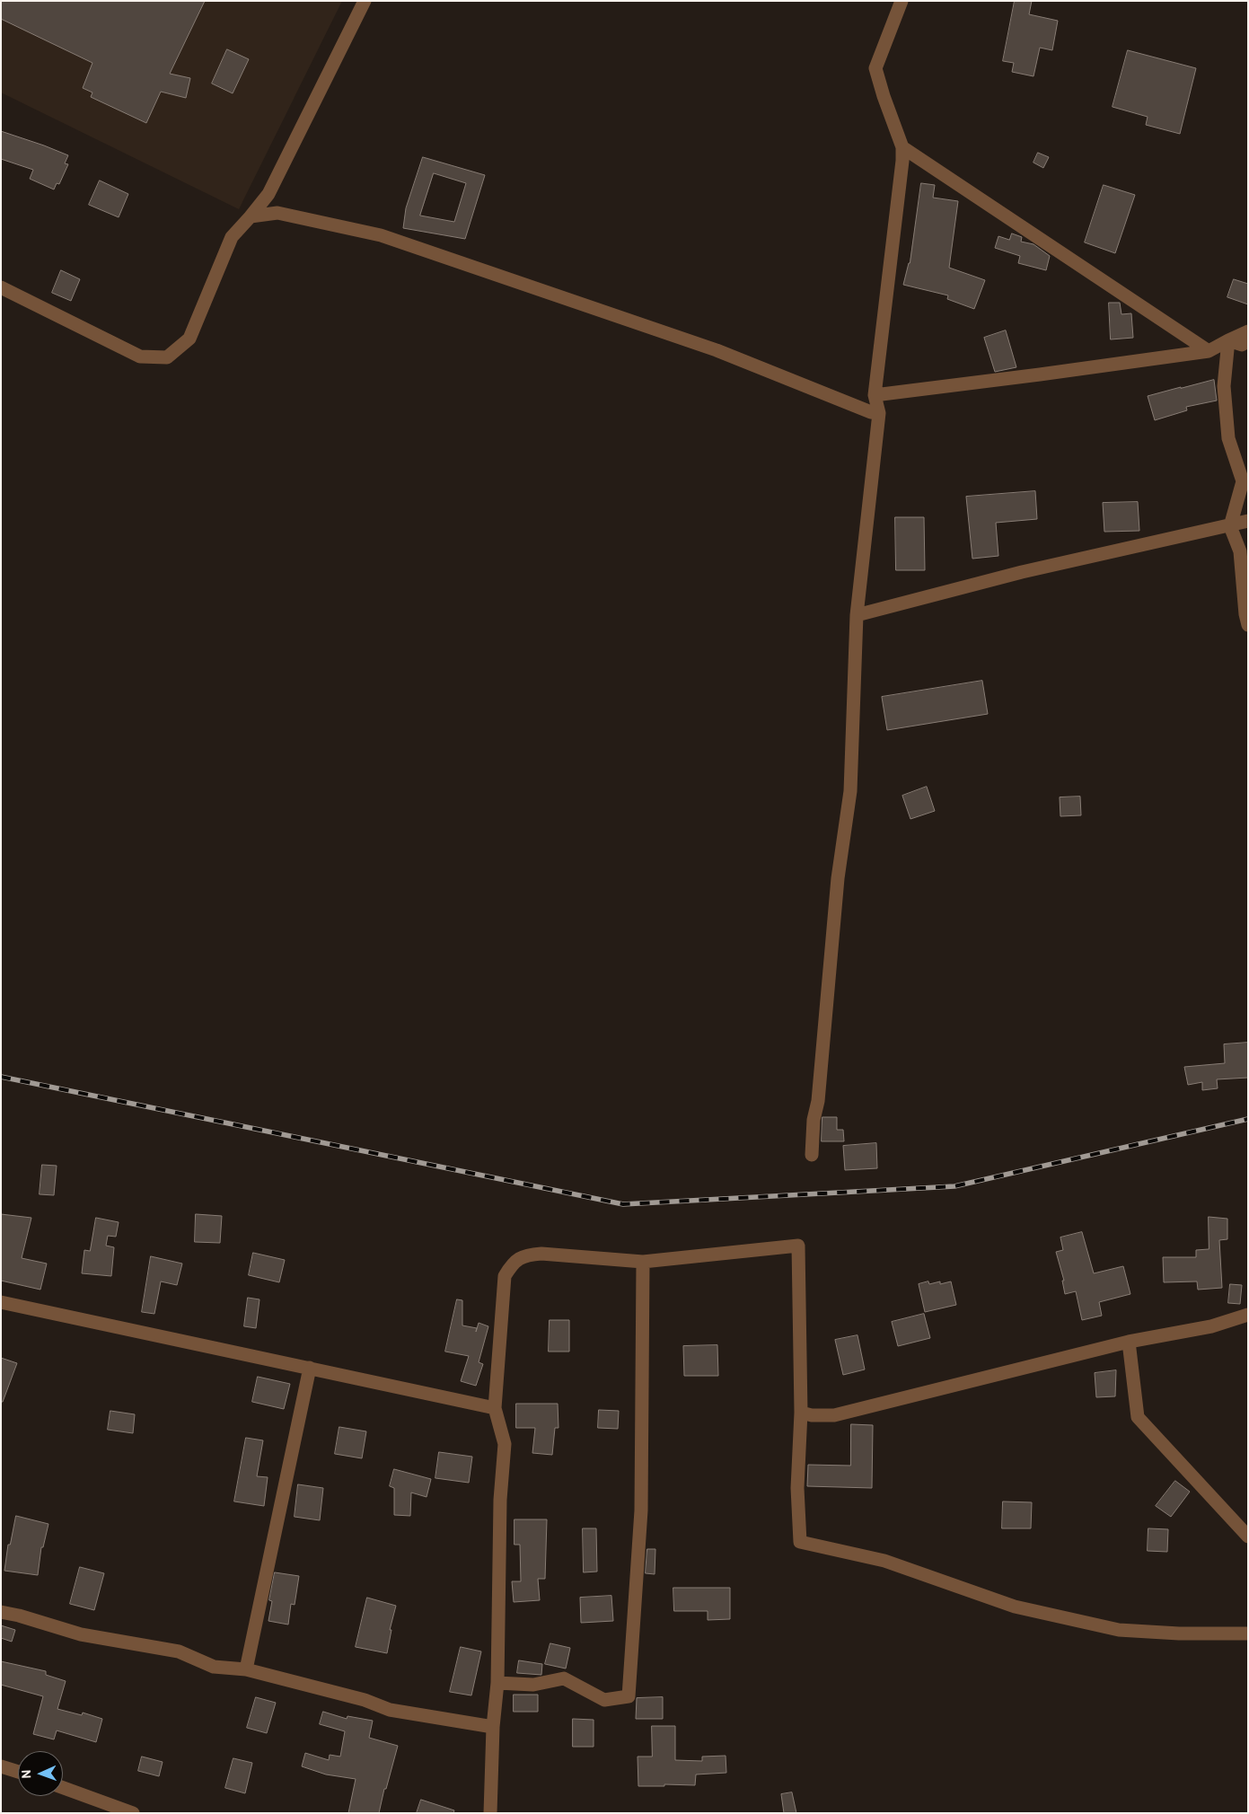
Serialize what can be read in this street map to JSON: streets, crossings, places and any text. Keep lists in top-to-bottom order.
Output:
{
  "north": "left"
}
